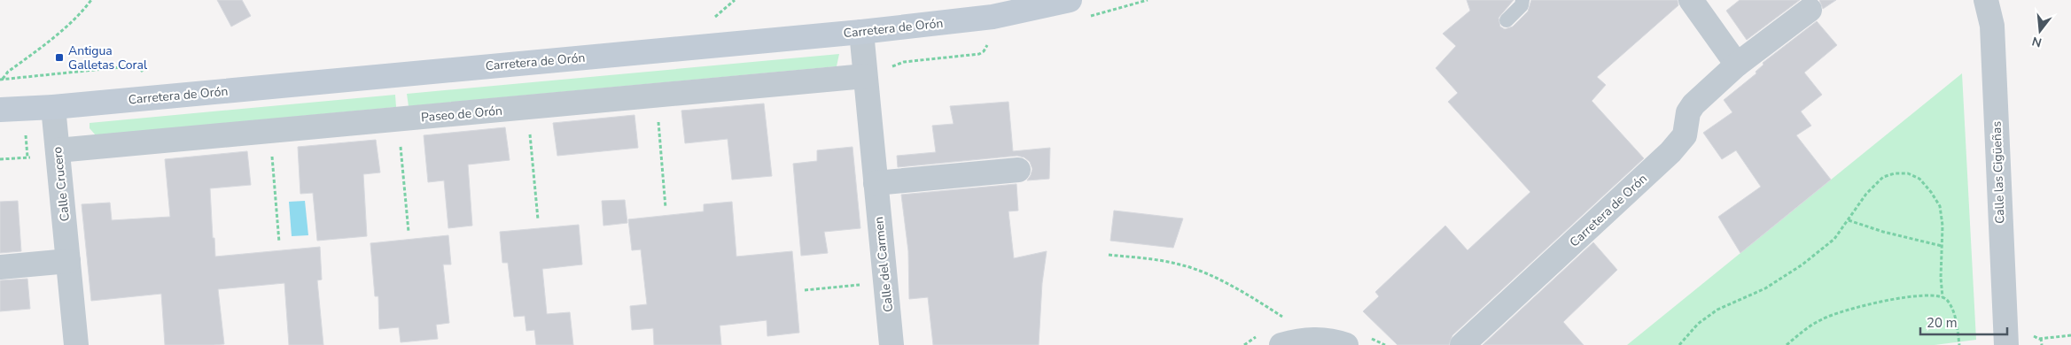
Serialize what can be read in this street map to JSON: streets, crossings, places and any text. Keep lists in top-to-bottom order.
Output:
{
  "streets": {
    "street": [
      "Carretera de Orón",
      "Paseo de Orón",
      "Calle las Cigüeñas",
      "Calle Crucero",
      "Calle del Carmen"
    ]
  },
  "crossings": [
    ["Carretera de Orón", "Calle Crucero"],
    ["Carretera de Orón", "Calle del Carmen"],
    ["Paseo de Orón", "Calle Crucero"],
    ["Paseo de Orón", "Calle del Carmen"]
  ],
  "places": {
    "transit": ["Antigua Galletas Coral"]
  },
  "scale_bar": "20 m",
  "north": "bottom"
}
